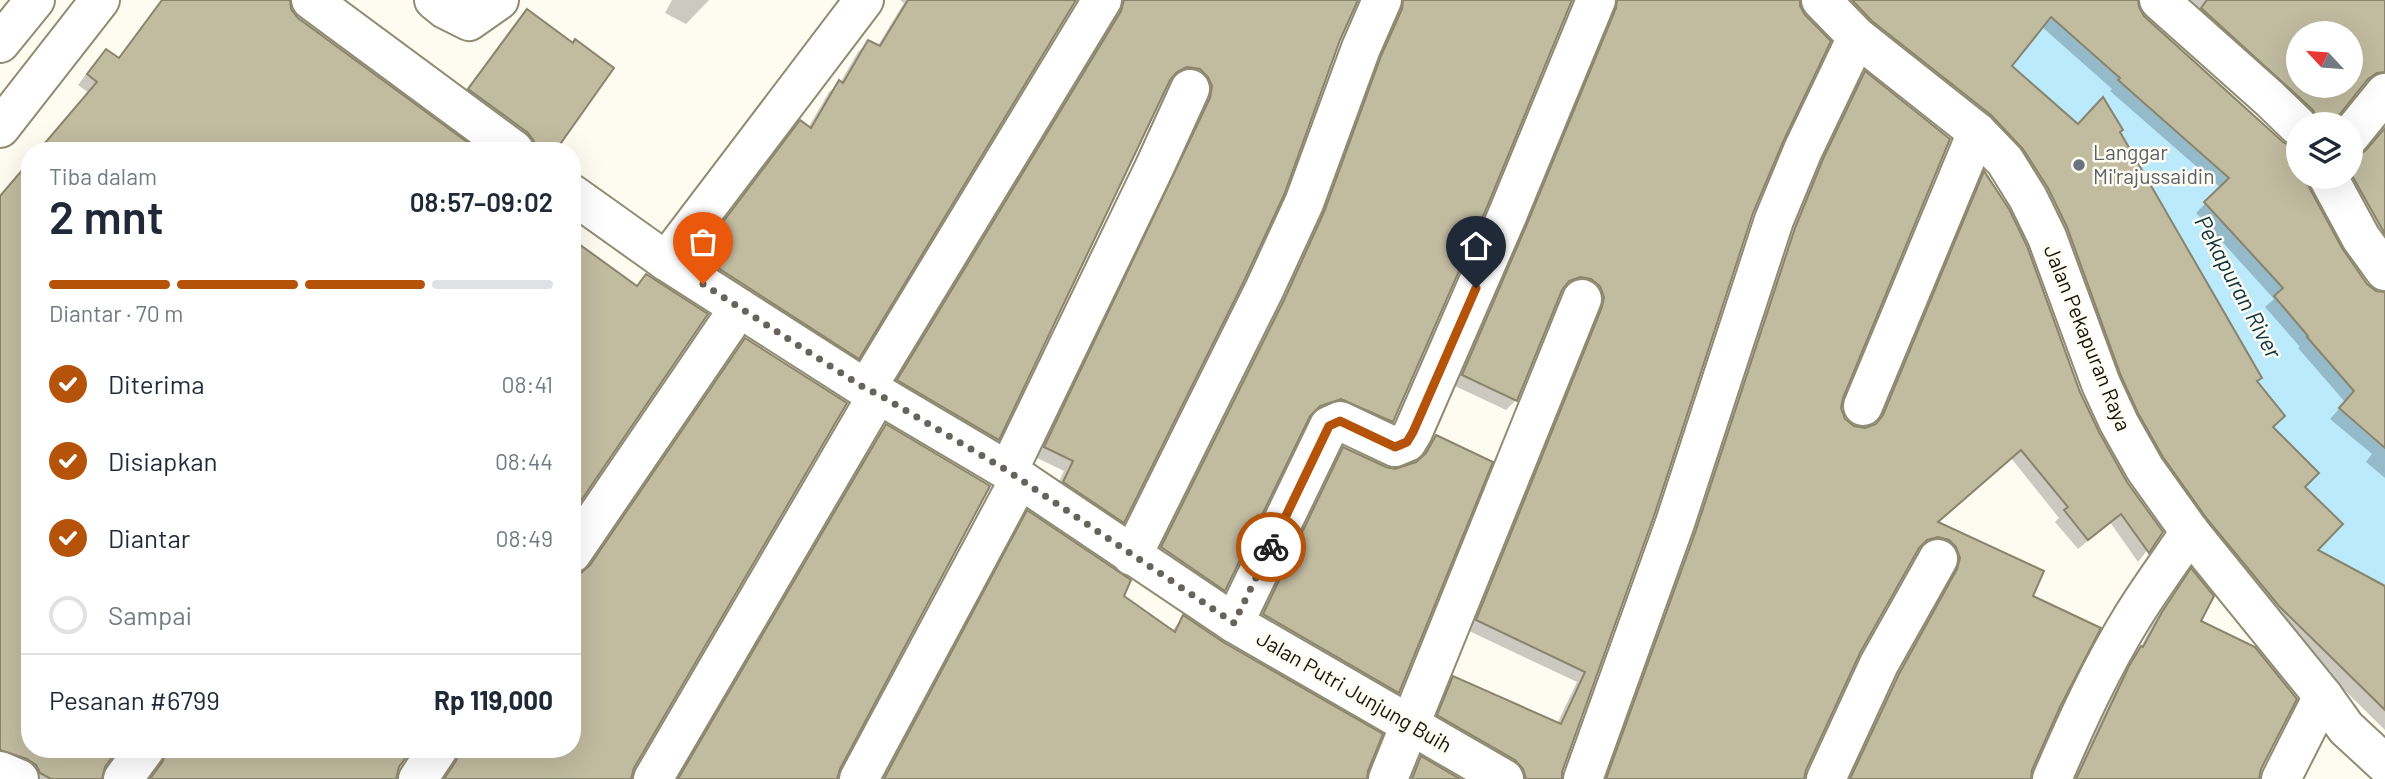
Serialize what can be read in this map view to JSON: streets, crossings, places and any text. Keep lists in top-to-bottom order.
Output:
{
  "streets": {
    "main road": ["Jalan Pekapuran Raya", "Jalan Putri Junjung Buih"]
  },
  "water": ["Pekapuran River"],
  "places": ["Langgar Mi'rajussaidin"],
  "north": "top left",
  "page": {
    "heading": ["2 mnt", "Tiba dalam", "08:57–09:02"],
    "panel": ["Pesanan #6799", "Rp 119,000"],
    "bar": "Diantar · 70 m",
    "list": [
      ["Diterima", "08:41"],
      ["Disiapkan", "08:44"],
      ["Diantar", "08:49"],
      "Sampai"
    ]
  }
}
